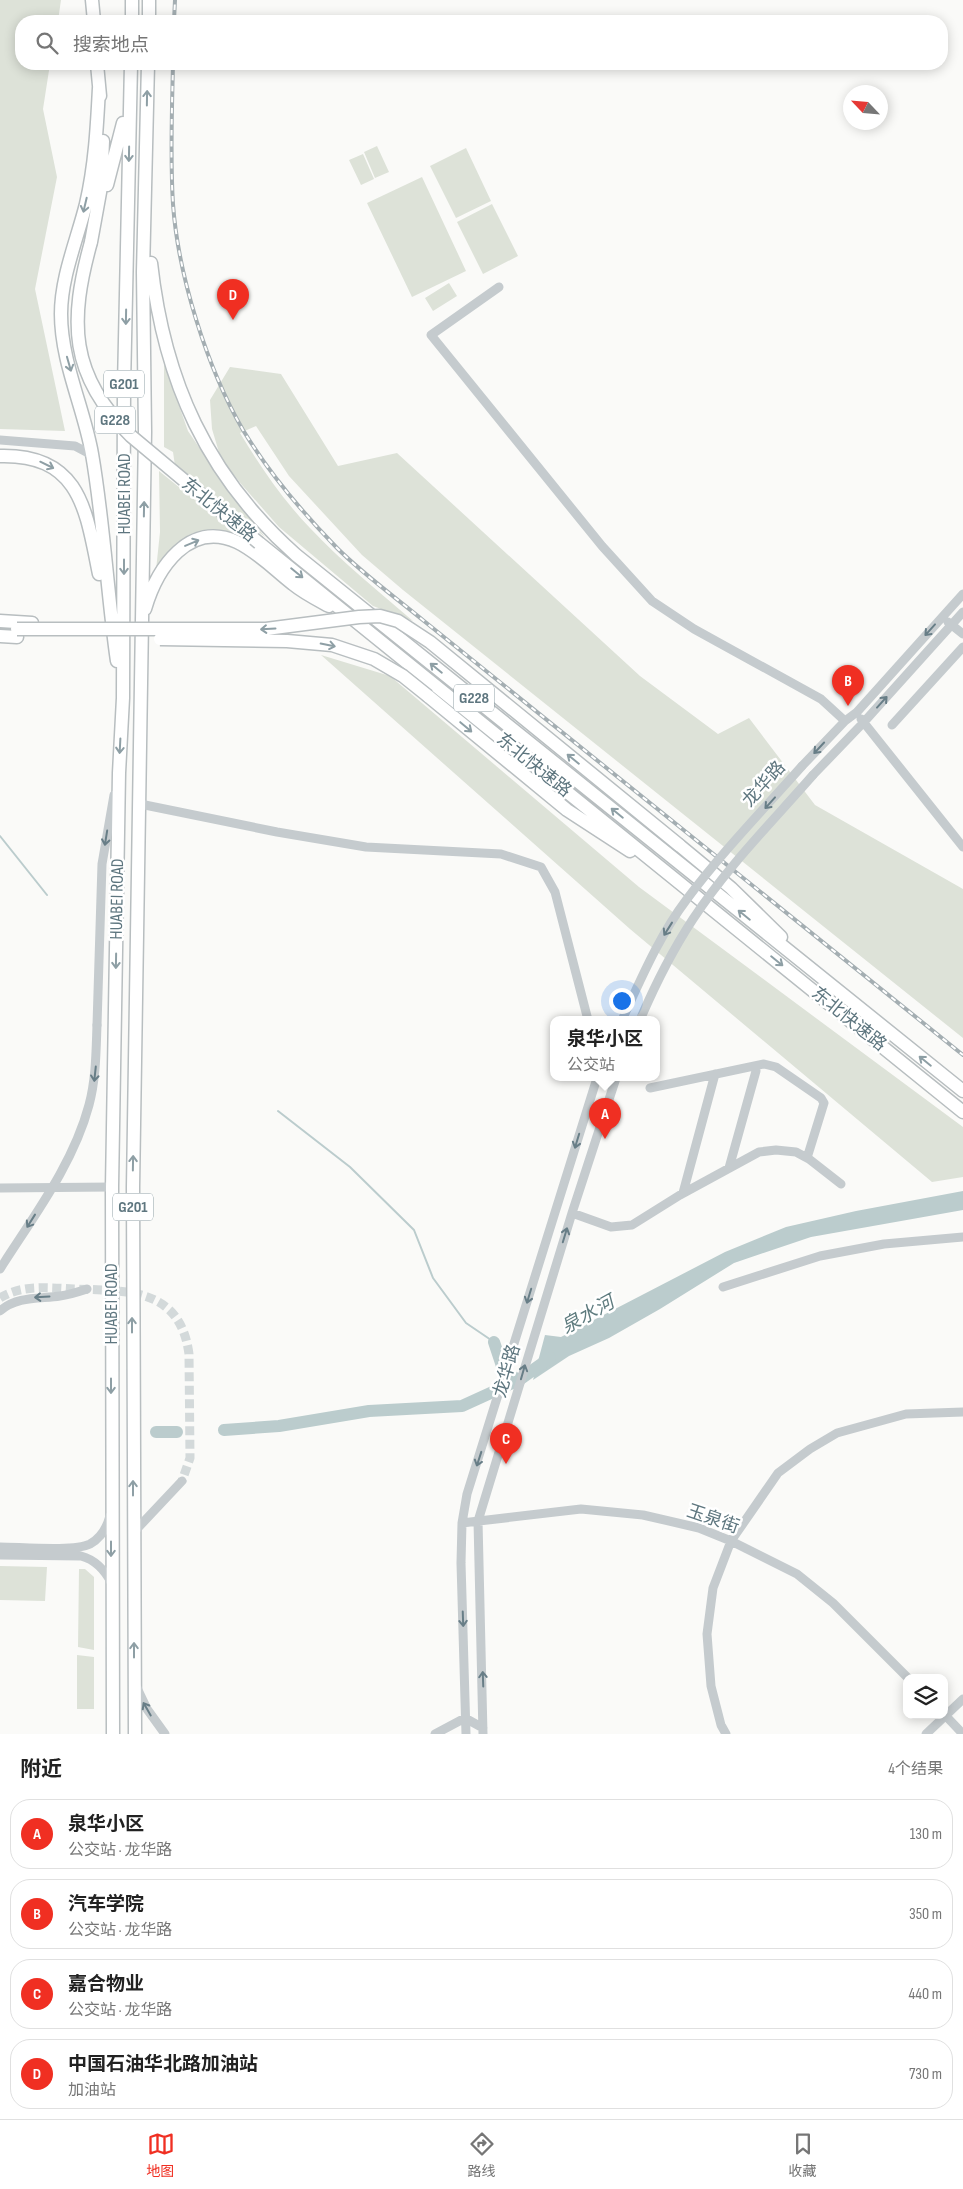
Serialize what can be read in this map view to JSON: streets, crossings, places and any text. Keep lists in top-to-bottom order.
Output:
{
  "streets": {
    "highway": [
      "G201",
      "G228",
      "HUABEI ROAD",
      "东北快速路"
    ],
    "street": ["龙华路", "玉泉街"]
  },
  "crossings": [
    ["G228", "东北快速路"],
    ["HUABEI ROAD", "东北快速路"],
    ["龙华路", "玉泉街"]
  ],
  "water": ["泉水河"],
  "north": "top left",
  "page": {
    "search": "搜索地点",
    "pins": [
      "D",
      "B",
      "A",
      "C"
    ],
    "popup": ["泉华小区", "公交站"],
    "heading": ["附近", "4个结果"],
    "list": [
      {
        "mark": "A",
        "name": "泉华小区",
        "note": "公交站 · 龙华路",
        "value": "130 m"
      },
      {
        "mark": "B",
        "name": "汽车学院",
        "note": "公交站 · 龙华路",
        "value": "350 m"
      },
      {
        "mark": "C",
        "name": "嘉合物业",
        "note": "公交站 · 龙华路",
        "value": "440 m"
      },
      {
        "mark": "D",
        "name": "中国石油华北路加油站",
        "note": "加油站",
        "value": "730 m"
      }
    ],
    "nav": ["地图", "路线", "收藏"]
  }
}
